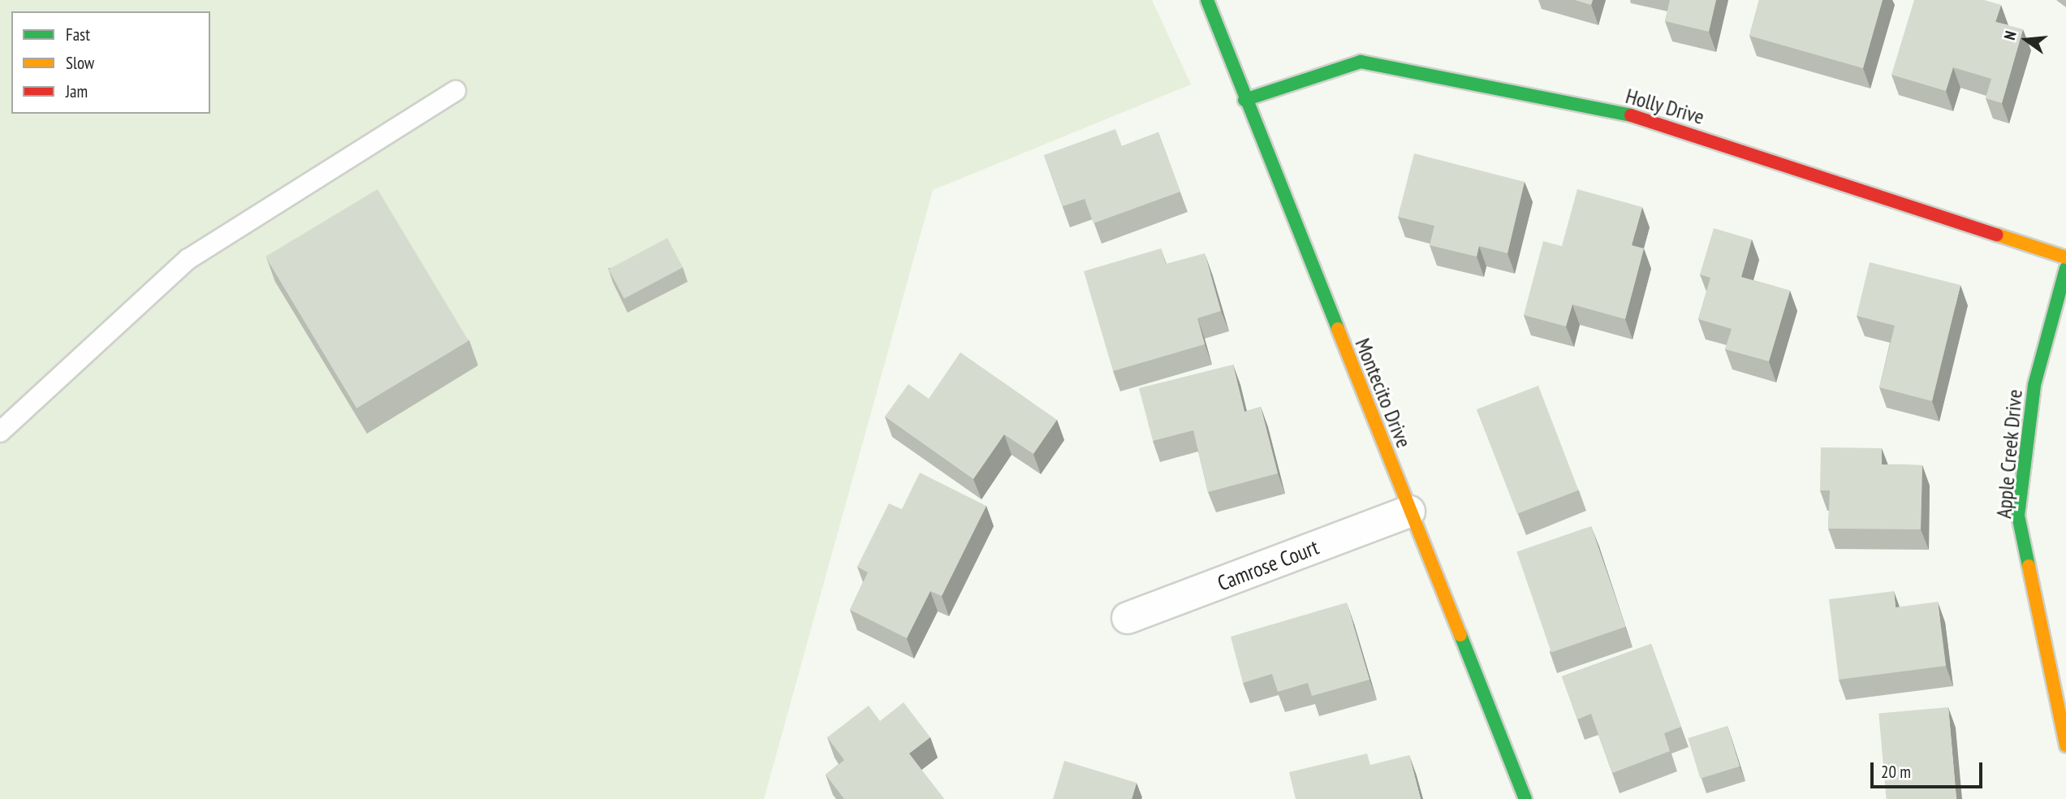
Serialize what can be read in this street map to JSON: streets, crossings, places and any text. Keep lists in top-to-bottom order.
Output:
{
  "streets": {
    "street": [
      "Holly Drive",
      "Montecito Drive",
      "Apple Creek Drive",
      "Camrose Court"
    ]
  },
  "crossings": [
    ["Holly Drive", "Montecito Drive"],
    ["Montecito Drive", "Camrose Court"]
  ],
  "legend": ["Fast", "Slow", "Jam"],
  "scale_bar": "20 m",
  "north": "left"
}
